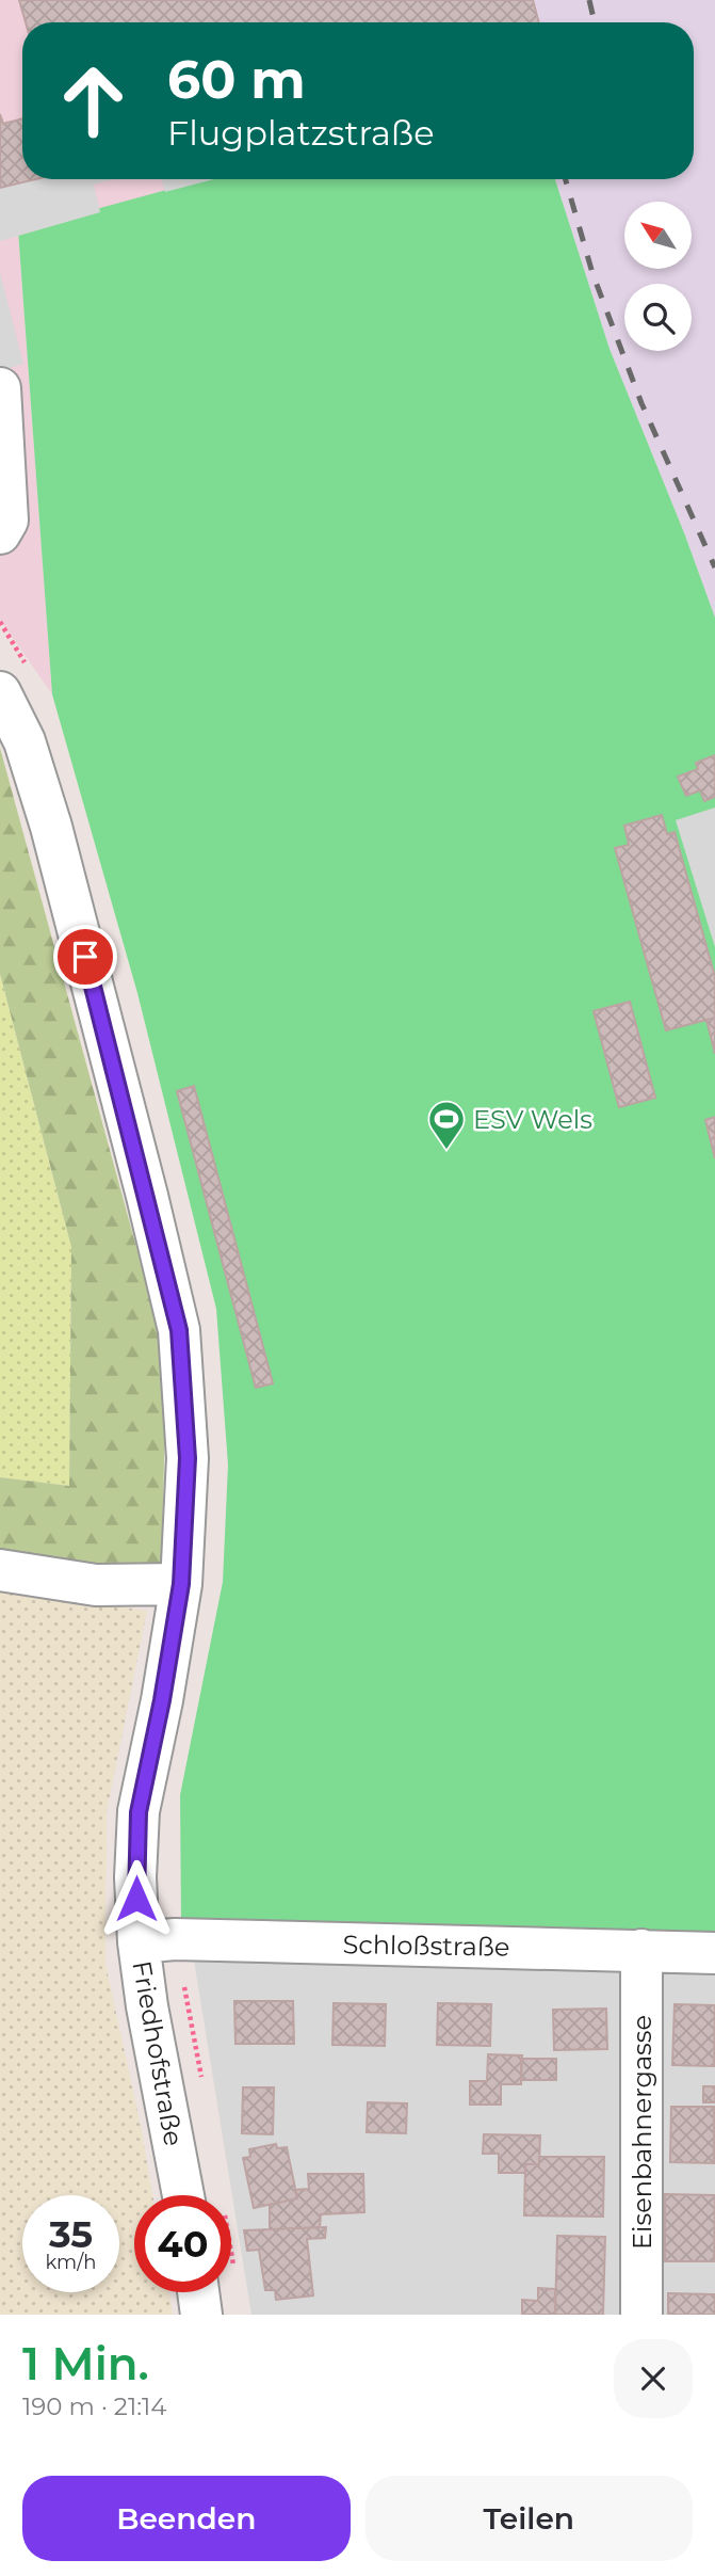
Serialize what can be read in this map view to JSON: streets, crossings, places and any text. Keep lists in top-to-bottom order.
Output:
{
  "streets": {
    "street": ["Schloßstraße", "Friedhofstraße", "Eisenbahnergasse"]
  },
  "crossings": [
    ["Schloßstraße", "Friedhofstraße"],
    ["Schloßstraße", "Eisenbahnergasse"]
  ],
  "places": {
    "sports": ["ESV Wels"]
  },
  "north": "top left",
  "page": {
    "turn": ["60 m", "Flugplatzstraße"],
    "speed": "35 km/h",
    "limit": "40",
    "heading": ["1 Min.", "190 m · 21:14"],
    "buttons": ["Beenden", "Teilen"]
  }
}
